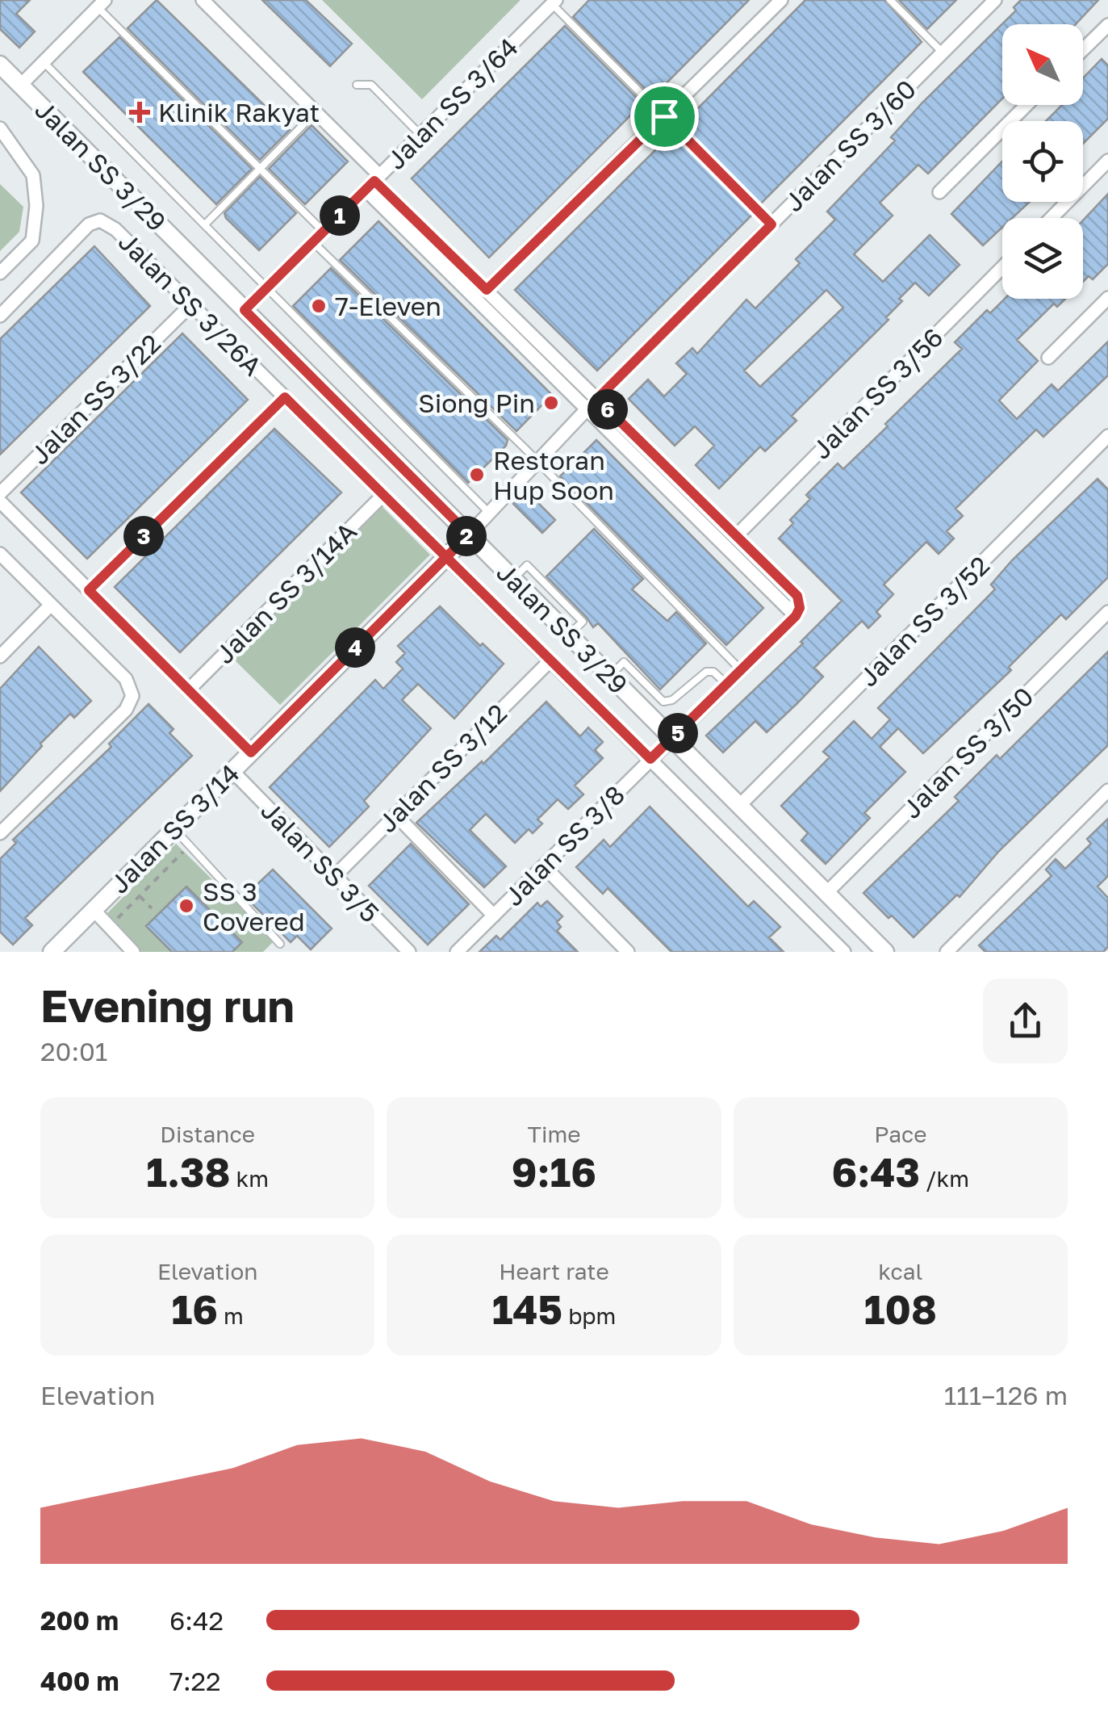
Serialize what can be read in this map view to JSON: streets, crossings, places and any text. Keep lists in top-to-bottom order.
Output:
{
  "streets": {
    "street": [
      "Jalan SS 3/64",
      "Jalan SS 3/60",
      "Jalan SS 3/29",
      "Jalan SS 3/26A",
      "Jalan SS 3/56",
      "Jalan SS 3/22",
      "Jalan SS 3/14A",
      "Jalan SS 3/52",
      "Jalan SS 3/50",
      "Jalan SS 3/12",
      "Jalan SS 3/14",
      "Jalan SS 3/8",
      "Jalan SS 3/5"
    ]
  },
  "crossings": [
    ["Jalan SS 3/64", "Jalan SS 3/29"],
    ["Jalan SS 3/60", "Jalan SS 3/29"],
    ["Jalan SS 3/60", "Jalan SS 3/14"],
    ["Jalan SS 3/29", "Jalan SS 3/52"],
    ["Jalan SS 3/29", "Jalan SS 3/50"],
    ["Jalan SS 3/29", "Jalan SS 3/14"],
    ["Jalan SS 3/29", "Jalan SS 3/8"],
    ["Jalan SS 3/26A", "Jalan SS 3/22"],
    ["Jalan SS 3/26A", "Jalan SS 3/14A"],
    ["Jalan SS 3/26A", "Jalan SS 3/12"],
    ["Jalan SS 3/26A", "Jalan SS 3/14"],
    ["Jalan SS 3/26A", "Jalan SS 3/8"],
    ["Jalan SS 3/12", "Jalan SS 3/5"],
    ["Jalan SS 3/14", "Jalan SS 3/5"]
  ],
  "places": {
    "health": ["Klinik Rakyat"],
    "other": [
      "7-Eleven",
      "Siong Pin",
      "Restoran Hup Soon",
      "SS 3 Covered"
    ]
  },
  "north": "top left",
  "page": {
    "pins": [
      "1",
      "6",
      "2",
      "3",
      "4",
      "5"
    ],
    "heading": ["Evening run", "20:01"],
    "stats": [
      ["Distance", "1.38 km"],
      ["Time", "9:16"],
      ["Pace", "6:43 /km"],
      ["Elevation", "16 m"],
      ["Heart rate", "145 bpm"],
      ["kcal", "108"]
    ],
    "chart": ["Elevation", "111–126 m"],
    "list": [
      {
        "name": "200 m",
        "note": "6:42"
      },
      {
        "name": "400 m",
        "note": "7:22"
      }
    ]
  }
}
